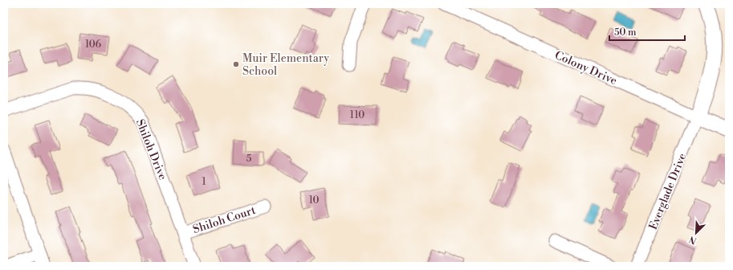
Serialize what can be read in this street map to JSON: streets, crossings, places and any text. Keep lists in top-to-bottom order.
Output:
{
  "streets": {
    "street": [
      "Colony Drive",
      "Shiloh Drive",
      "Everglade Drive",
      "Shiloh Court"
    ]
  },
  "crossings": [
    ["Colony Drive", "Everglade Drive"],
    ["Shiloh Drive", "Shiloh Court"]
  ],
  "places": ["Muir Elementary School"],
  "house_numbers": [
    "106",
    "110",
    "5",
    "1",
    "10"
  ],
  "scale_bar": "50 m",
  "north": "bottom left"
}
